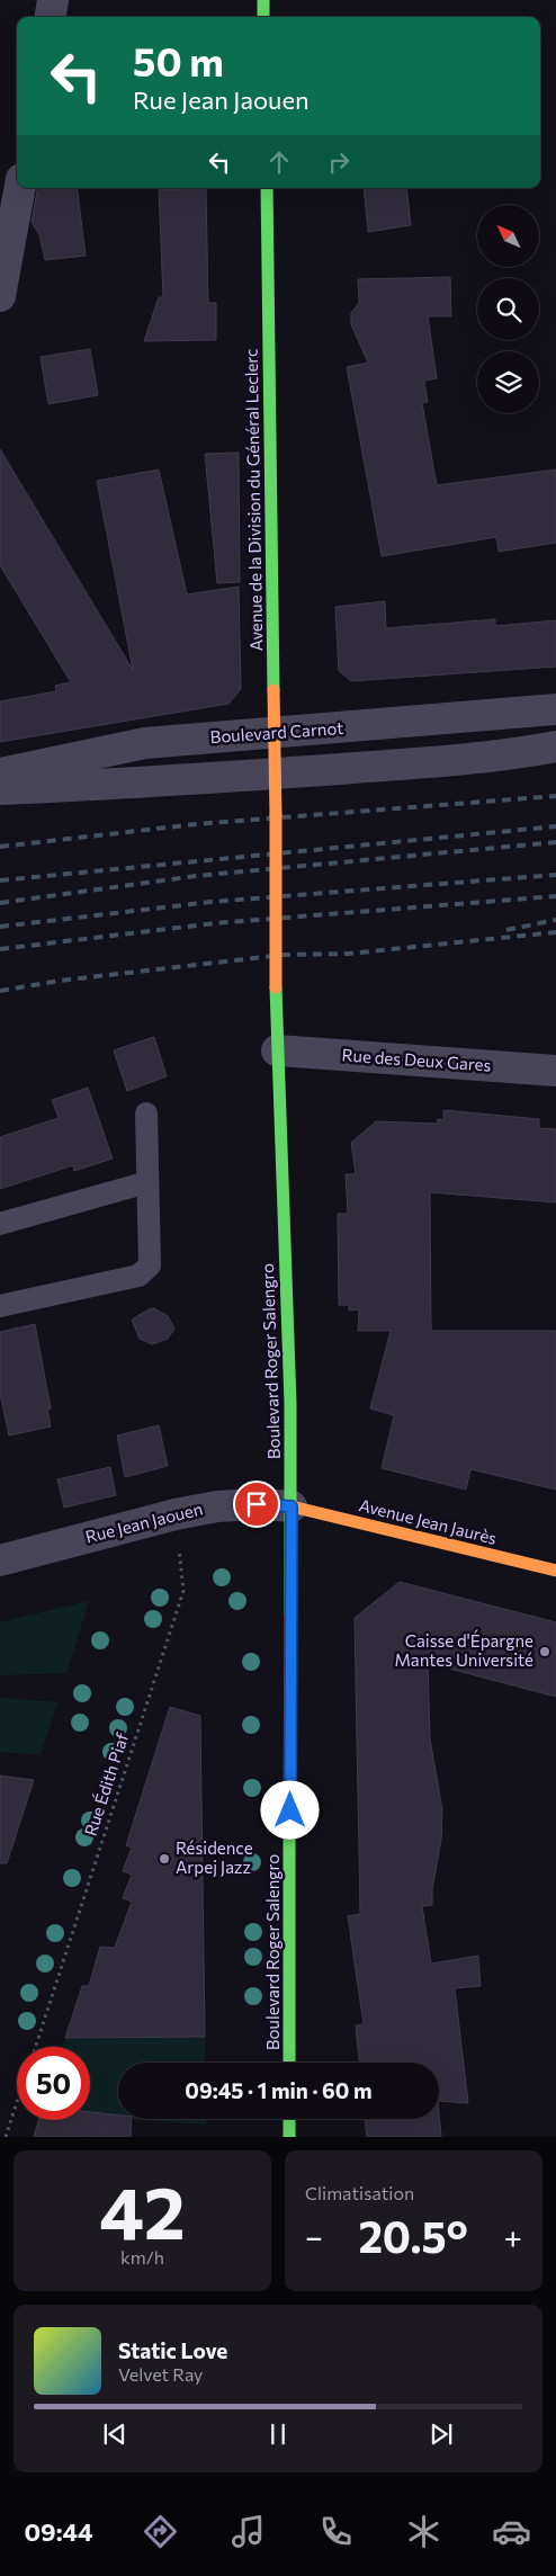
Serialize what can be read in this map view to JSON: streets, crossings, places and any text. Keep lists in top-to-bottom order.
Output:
{
  "streets": {
    "main road": ["Avenue de la Division du Général Leclerc", "Boulevard Roger Salengro", "Avenue Jean Jaurès"],
    "street": ["Boulevard Carnot", "Rue des Deux Gares", "Rue Jean Jaouen"],
    "path": ["Rue Édith Piaf"]
  },
  "crossings": [
    ["Avenue de la Division du Général Leclerc", "Boulevard Carnot"],
    ["Avenue de la Division du Général Leclerc", "Boulevard Roger Salengro"],
    ["Rue des Deux Gares", "Boulevard Roger Salengro"],
    ["Boulevard Roger Salengro", "Avenue Jean Jaurès"],
    ["Boulevard Roger Salengro", "Rue Jean Jaouen"],
    ["Avenue Jean Jaurès", "Rue Jean Jaouen"],
    ["Rue Jean Jaouen", "Rue Édith Piaf"]
  ],
  "places": ["Caisse d'Épargne Mantes Université", "Résidence Arpej Jazz"],
  "north": "top left",
  "page": {
    "turn": ["50 m", "Rue Jean Jaouen"],
    "limit": "50",
    "trip": "09:45 · 1 min · 60 m",
    "tile": [
      ["42", "km/h"],
      "Climatisation"
    ],
    "heat": ["−", "20.5°", "+"],
    "song": ["Static Love", "Velvet Ray"],
    "tabs": "09:44"
  }
}
